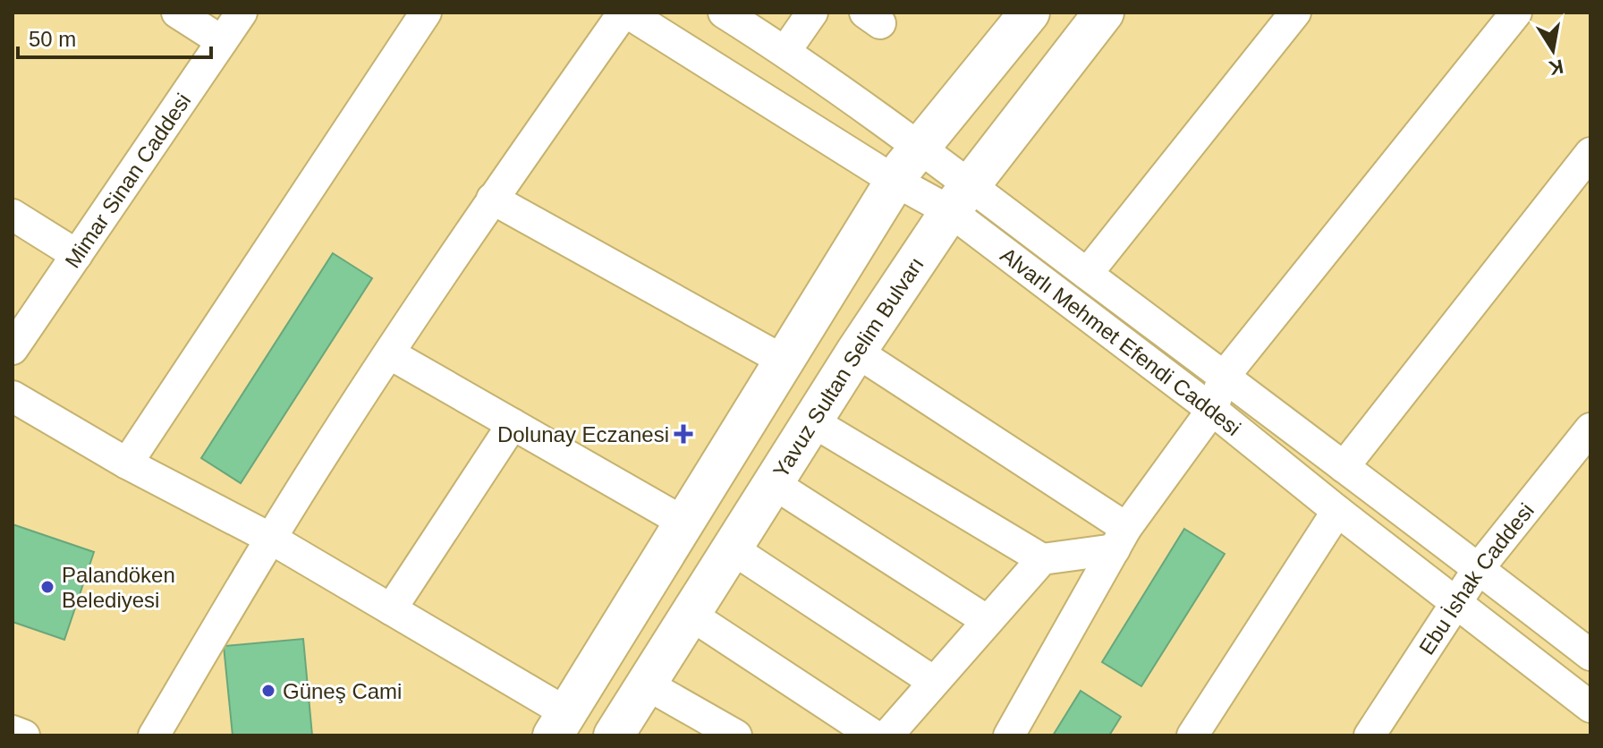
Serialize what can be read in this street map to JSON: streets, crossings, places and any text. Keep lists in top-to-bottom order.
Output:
{
  "streets": {
    "main road": ["Yavuz Sultan Selim Bulvarı"],
    "street": ["Mimar Sinan Caddesi", "Alvarlı Mehmet Efendi Caddesi", "Ebu İshak Caddesi"]
  },
  "crossings": [
    ["Alvarlı Mehmet Efendi Caddesi", "Yavuz Sultan Selim Bulvarı"],
    ["Alvarlı Mehmet Efendi Caddesi", "Ebu İshak Caddesi"]
  ],
  "places": {
    "health": ["Dolunay Eczanesi"],
    "other": ["Palandöken Belediyesi", "Güneş Cami"]
  },
  "scale_bar": "50 m",
  "north": "bottom"
}
